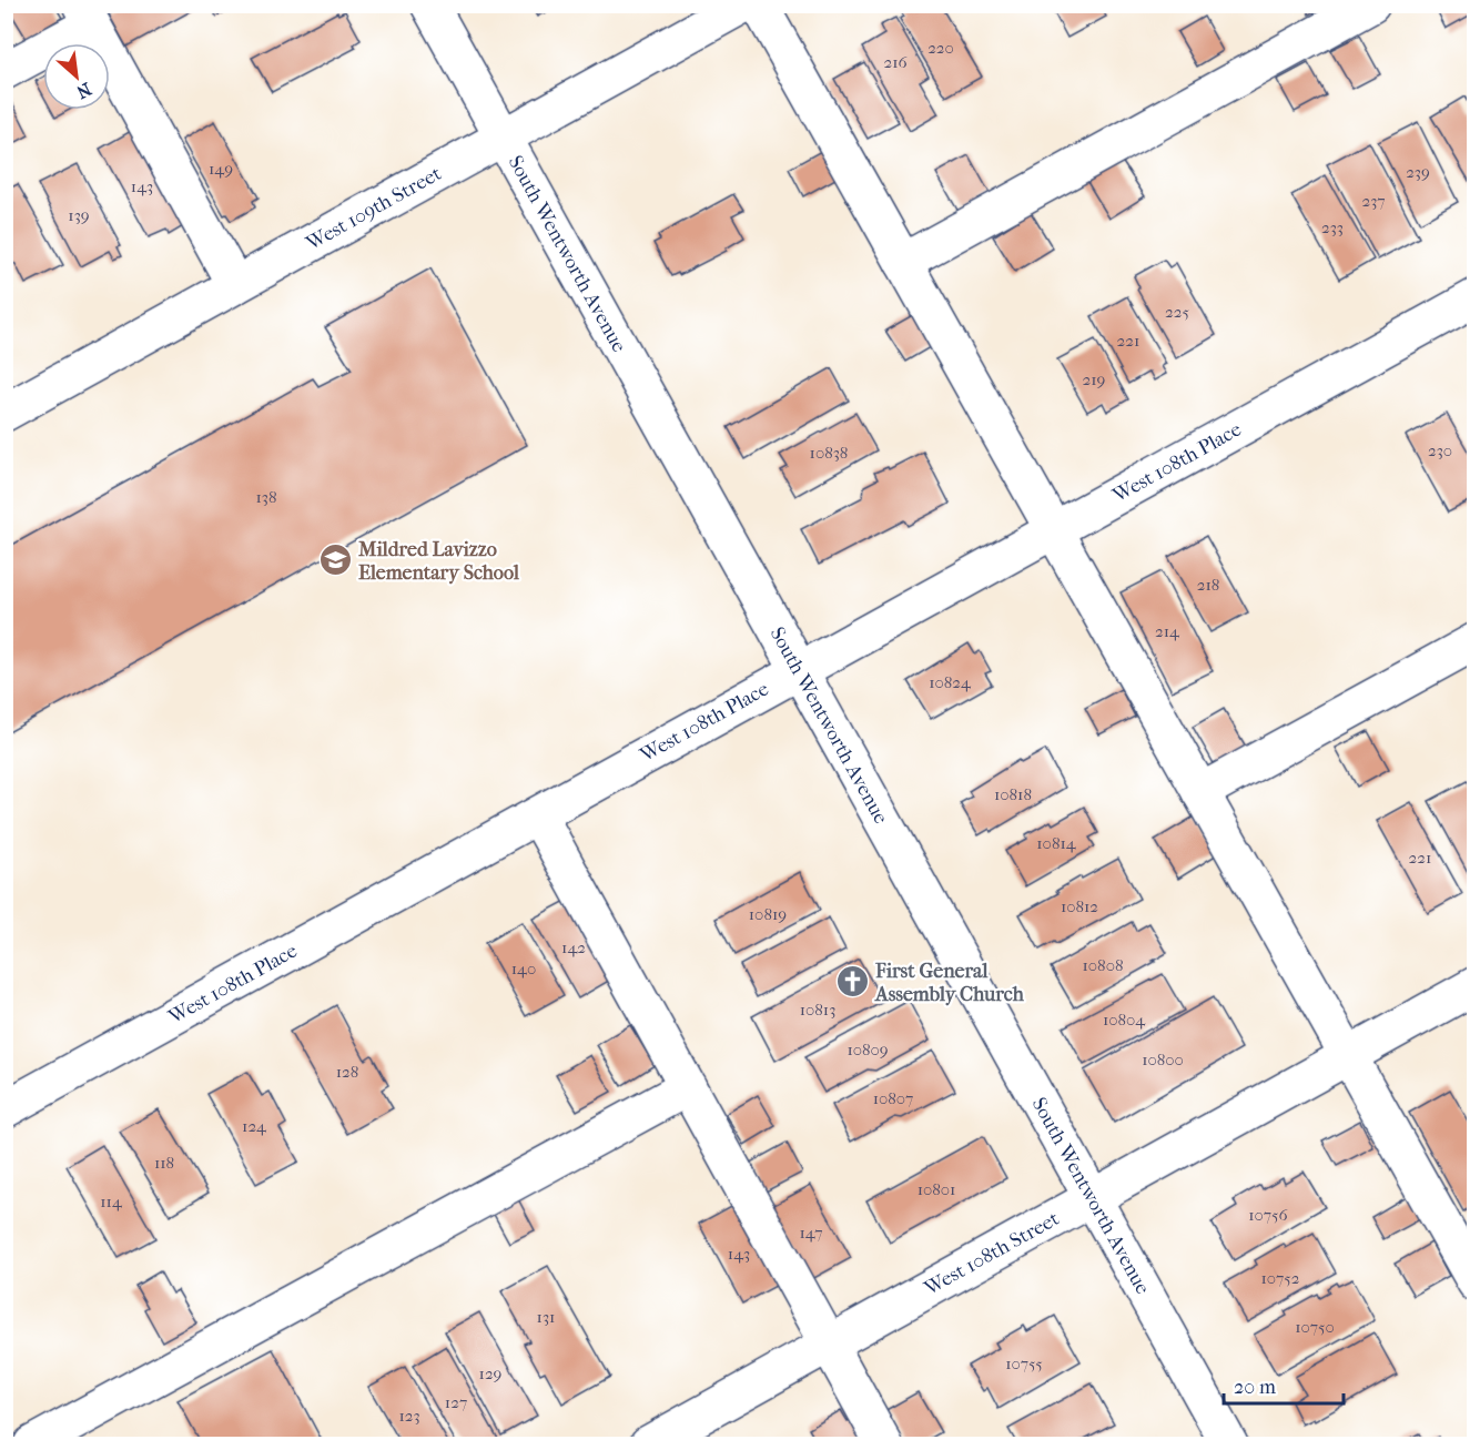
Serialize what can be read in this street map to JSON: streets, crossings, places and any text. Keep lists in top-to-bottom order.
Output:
{
  "streets": {
    "street": [
      "West 109th Street",
      "South Wentworth Avenue",
      "West 108th Place",
      "West 108th Street"
    ]
  },
  "crossings": [
    ["West 109th Street", "South Wentworth Avenue"],
    ["South Wentworth Avenue", "West 108th Place"],
    ["South Wentworth Avenue", "West 108th Street"]
  ],
  "places": {
    "school or university": ["Mildred Lavizzo Elementary School"],
    "church": ["First General Assembly Church"]
  },
  "house_numbers": [
    "220",
    "216",
    "149",
    "239",
    "143",
    "237",
    "139",
    "233",
    "225",
    "221",
    "219",
    "230",
    "10838",
    "138",
    "218",
    "214",
    "10824",
    "10818",
    "10814",
    "221",
    "10812",
    "10819",
    "142",
    "10808",
    "140",
    "10813",
    "10804",
    "10809",
    "10800",
    "128",
    "10807",
    "124",
    "118",
    "10801",
    "114",
    "10756",
    "147",
    "143",
    "10752",
    "131",
    "10750",
    "10755",
    "129",
    "127",
    "123"
  ],
  "scale_bar": "20 m",
  "north": "bottom right"
}
